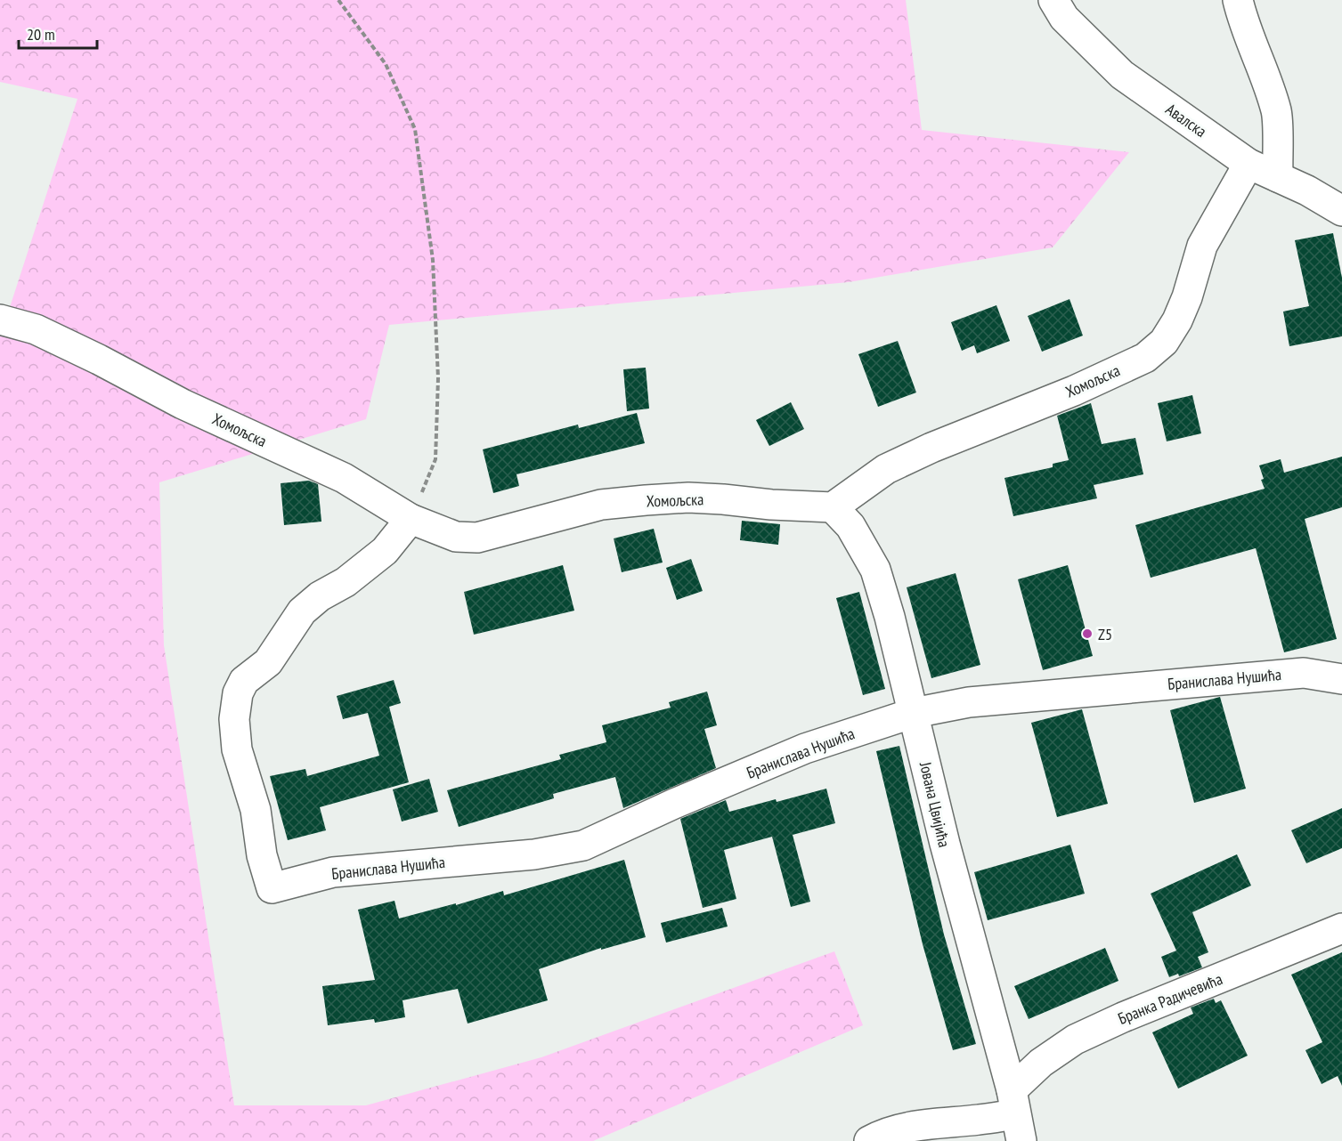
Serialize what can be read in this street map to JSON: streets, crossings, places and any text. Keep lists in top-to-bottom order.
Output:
{
  "streets": {
    "street": [
      "Авалска",
      "Хомољска",
      "Бранислава Нушића",
      "Јована Цвијића",
      "Бранка Радичевића"
    ]
  },
  "crossings": [
    ["Авалска", "Хомољска"],
    ["Хомољска", "Бранислава Нушића"],
    ["Хомољска", "Јована Цвијића"],
    ["Бранислава Нушића", "Јована Цвијића"],
    ["Јована Цвијића", "Бранка Радичевића"]
  ],
  "places": ["Z5"],
  "scale_bar": "20 m"
}
